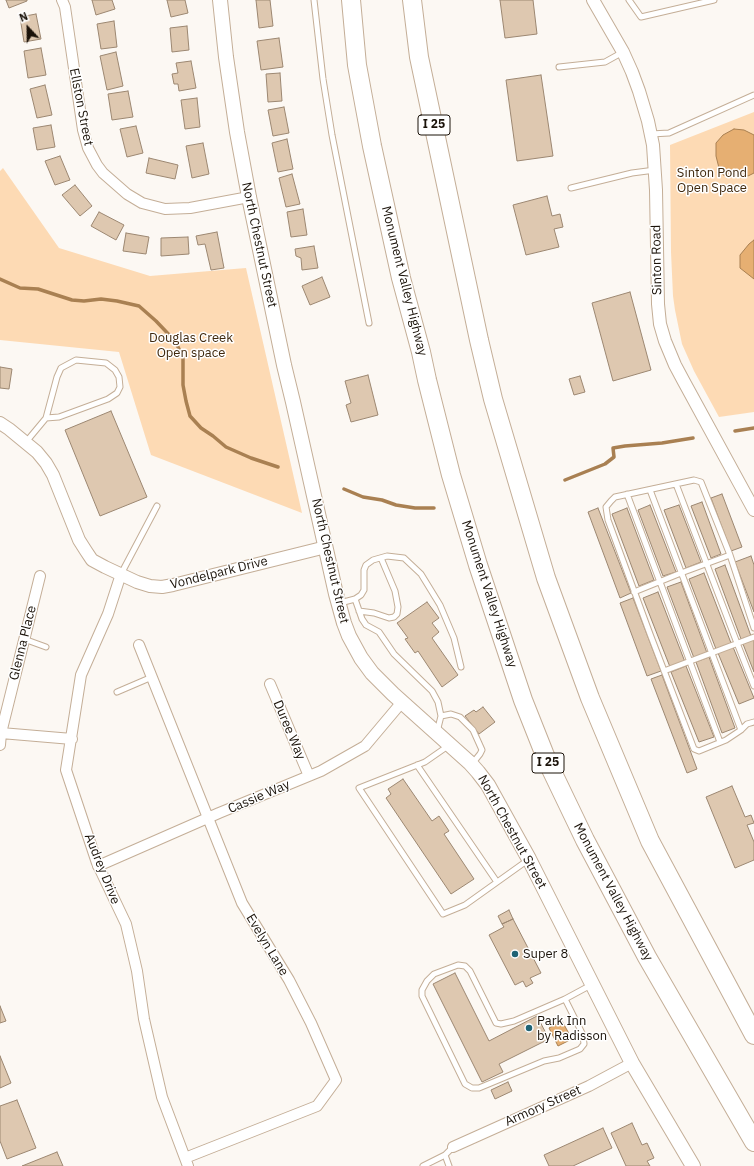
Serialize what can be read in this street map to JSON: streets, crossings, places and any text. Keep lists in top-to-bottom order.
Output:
{
  "streets": {
    "highway": ["I 25", "Monument Valley Highway"],
    "main road": ["North Chestnut Street"],
    "street": [
      "Ellston Street",
      "Sinton Road",
      "Vondelpark Drive",
      "Glenna Place",
      "Duree Way",
      "Cassie Way",
      "Audrey Drive",
      "Evelyn Lane",
      "Armory Street"
    ]
  },
  "crossings": [
    ["Ellston Street", "North Chestnut Street"],
    ["North Chestnut Street", "Vondelpark Drive"],
    ["North Chestnut Street", "Cassie Way"],
    ["North Chestnut Street", "Armory Street"],
    ["Vondelpark Drive", "Audrey Drive"],
    ["Duree Way", "Cassie Way"],
    ["Cassie Way", "Audrey Drive"],
    ["Cassie Way", "Evelyn Lane"],
    ["Audrey Drive", "Evelyn Lane"]
  ],
  "parks": ["Sinton Pond Open Space", "Douglas Creek Open space"],
  "places": ["Super 8", "Park Inn by Radisson"],
  "north": "top"
}
